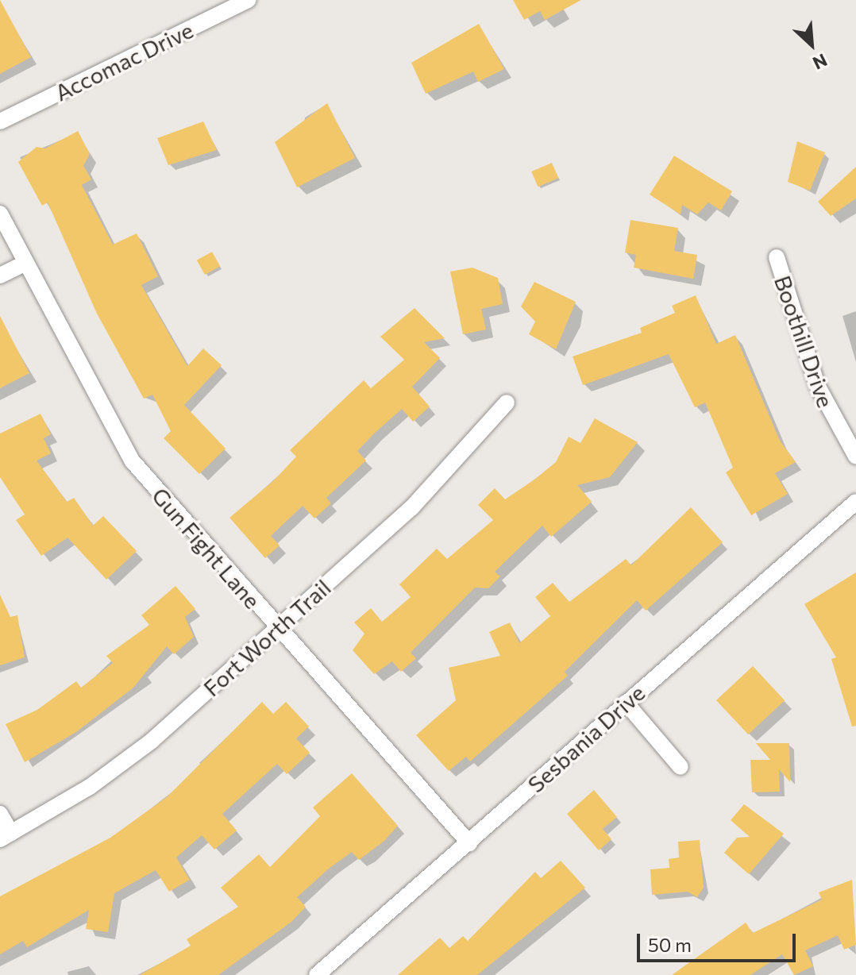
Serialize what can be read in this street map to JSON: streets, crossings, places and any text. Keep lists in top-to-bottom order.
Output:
{
  "streets": {
    "street": [
      "Accomac Drive",
      "Boothill Drive",
      "Gun Fight Lane",
      "Fort Worth Trail",
      "Sesbania Drive"
    ]
  },
  "crossings": [
    ["Gun Fight Lane", "Fort Worth Trail"],
    ["Gun Fight Lane", "Sesbania Drive"]
  ],
  "scale_bar": "50 m",
  "north": "bottom right"
}
